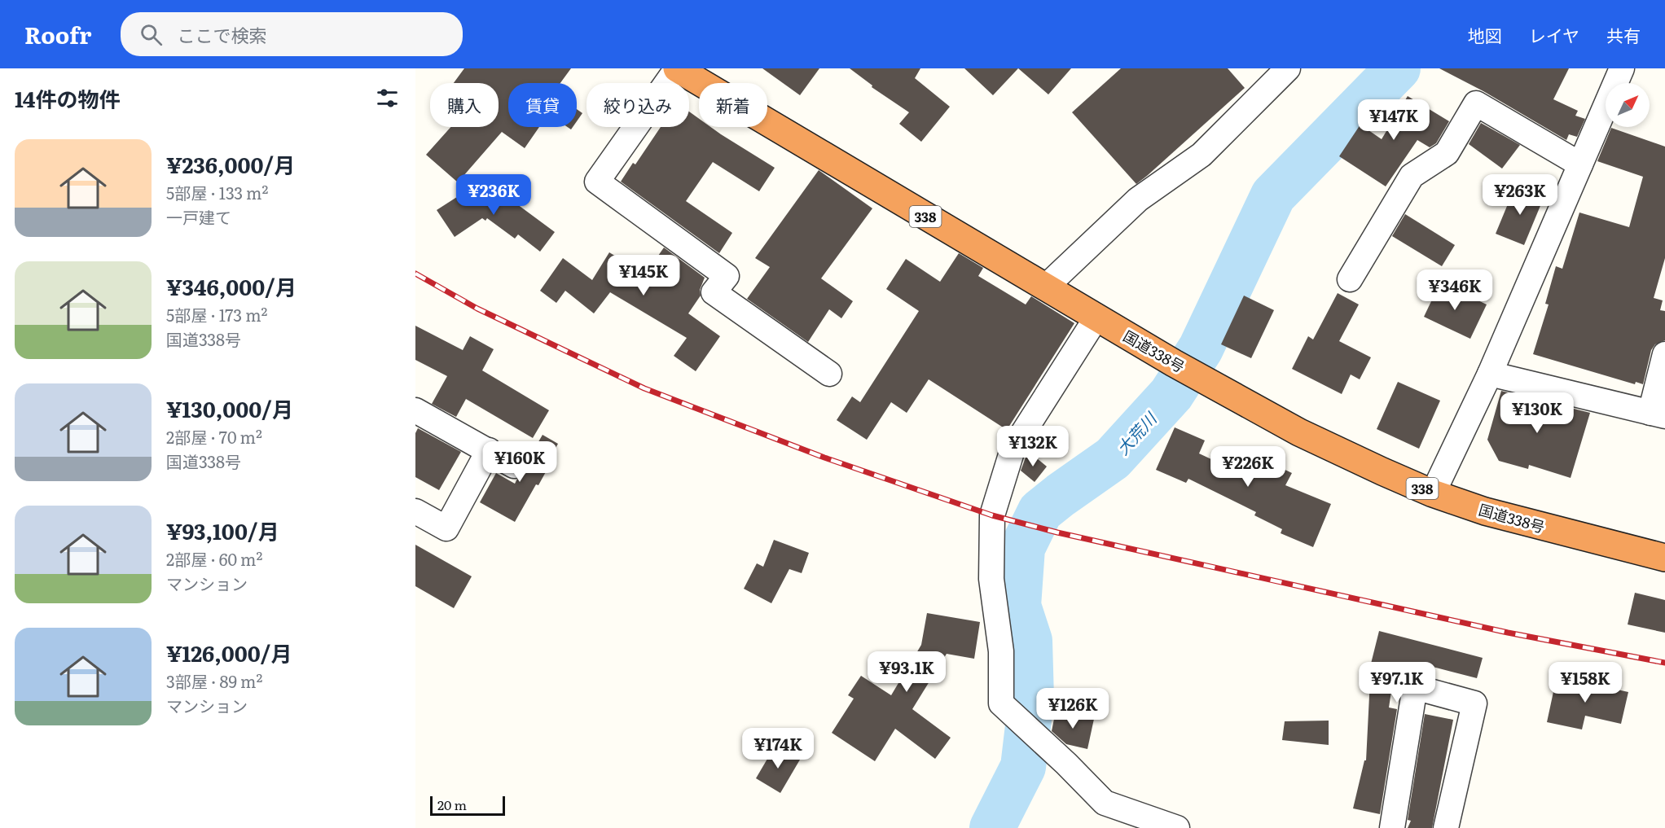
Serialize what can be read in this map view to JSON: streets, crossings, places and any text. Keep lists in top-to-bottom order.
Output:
{
  "streets": {
    "highway": ["338", "国道338号"]
  },
  "water": ["大荒川"],
  "scale_bar": "20 m",
  "north": "top right",
  "page": {
    "header": "Roofr",
    "search": "ここで検索",
    "nav": ["地図", "レイヤ", "共有"],
    "heading": "14件の物件",
    "chip": [
      "購入",
      "賃貸",
      "絞り込み",
      "新着"
    ],
    "price": [
      "¥147K",
      "¥236K",
      "¥263K",
      "¥145K",
      "¥346K",
      "¥130K",
      "¥132K",
      "¥160K",
      "¥226K",
      "¥93.1K",
      "¥97.1K",
      "¥158K",
      "¥126K",
      "¥174K"
    ],
    "list": [
      {
        "name": "¥236,000/月",
        "note": "5部屋 · 133 m² · 一戸建て"
      },
      {
        "name": "¥346,000/月",
        "note": "5部屋 · 173 m² · 国道338号"
      },
      {
        "name": "¥130,000/月",
        "note": "2部屋 · 70 m² · 国道338号"
      },
      {
        "name": "¥93,100/月",
        "note": "2部屋 · 60 m² · マンション"
      },
      {
        "name": "¥126,000/月",
        "note": "3部屋 · 89 m² · マンション"
      }
    ],
    "scale": "20 m"
  }
}
